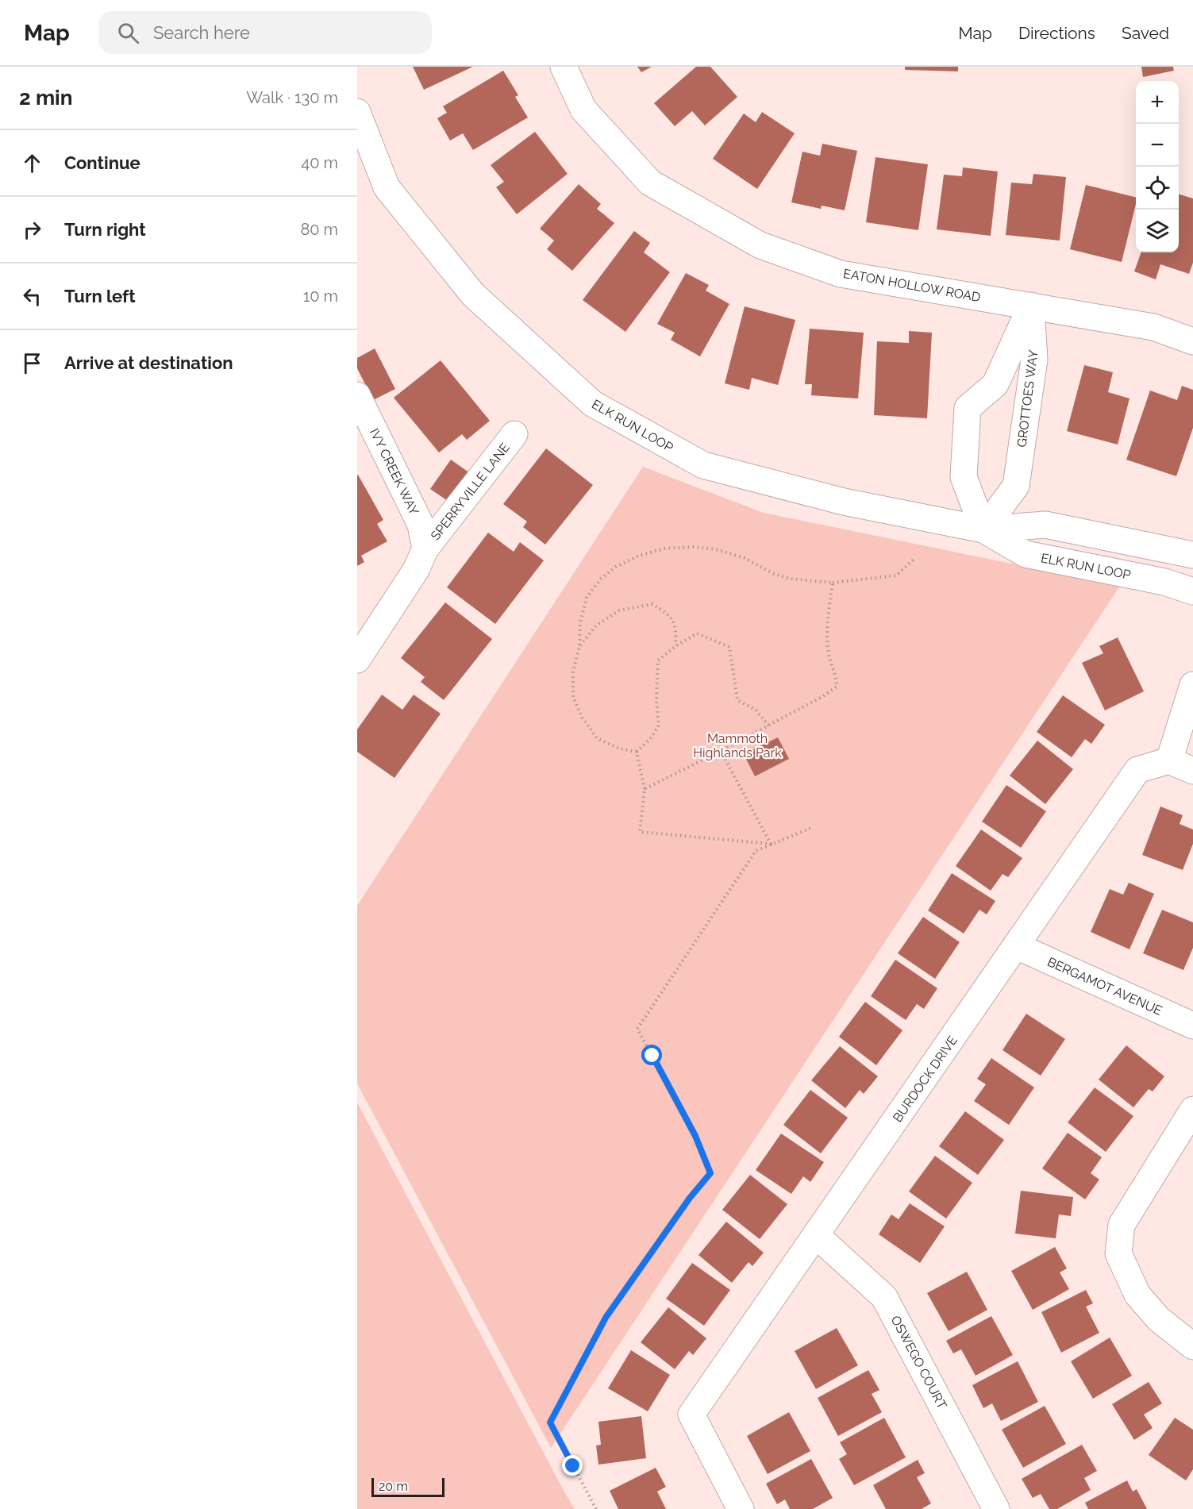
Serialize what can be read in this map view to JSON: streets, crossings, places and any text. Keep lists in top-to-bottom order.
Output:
{
  "streets": {
    "street": [
      "EATON HOLLOW ROAD",
      "GROTTOES WAY",
      "ELK RUN LOOP",
      "IVY CREEK WAY",
      "SPERRYVILLE LANE",
      "BERGAMOT AVENUE",
      "BURDOCK DRIVE",
      "OSWEGO COURT"
    ]
  },
  "crossings": [
    ["EATON HOLLOW ROAD", "GROTTOES WAY"],
    ["GROTTOES WAY", "ELK RUN LOOP"],
    ["IVY CREEK WAY", "SPERRYVILLE LANE"],
    ["BERGAMOT AVENUE", "BURDOCK DRIVE"],
    ["BURDOCK DRIVE", "OSWEGO COURT"]
  ],
  "parks": ["Mammoth Highlands Park"],
  "scale_bar": "20 m",
  "page": {
    "header": "Map",
    "search": "Search here",
    "nav": ["Map", "Directions", "Saved"],
    "heading": ["2 min", "Walk · 130 m"],
    "map_buttons": ["+", "−"],
    "list": [
      ["Continue", "40 m"],
      ["Turn right", "80 m"],
      ["Turn left", "10 m"],
      "Arrive at destination"
    ],
    "scale": "20 m"
  }
}
